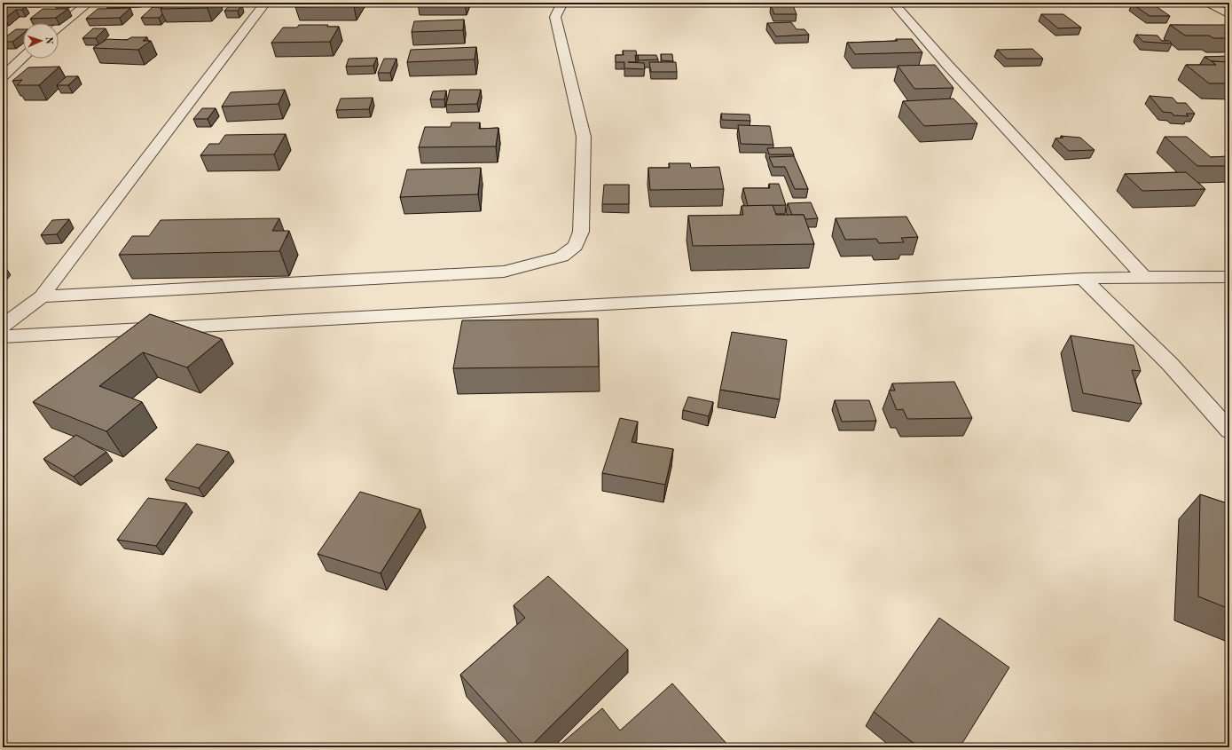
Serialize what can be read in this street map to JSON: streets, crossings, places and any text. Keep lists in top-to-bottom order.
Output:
{
  "north": "right"
}
